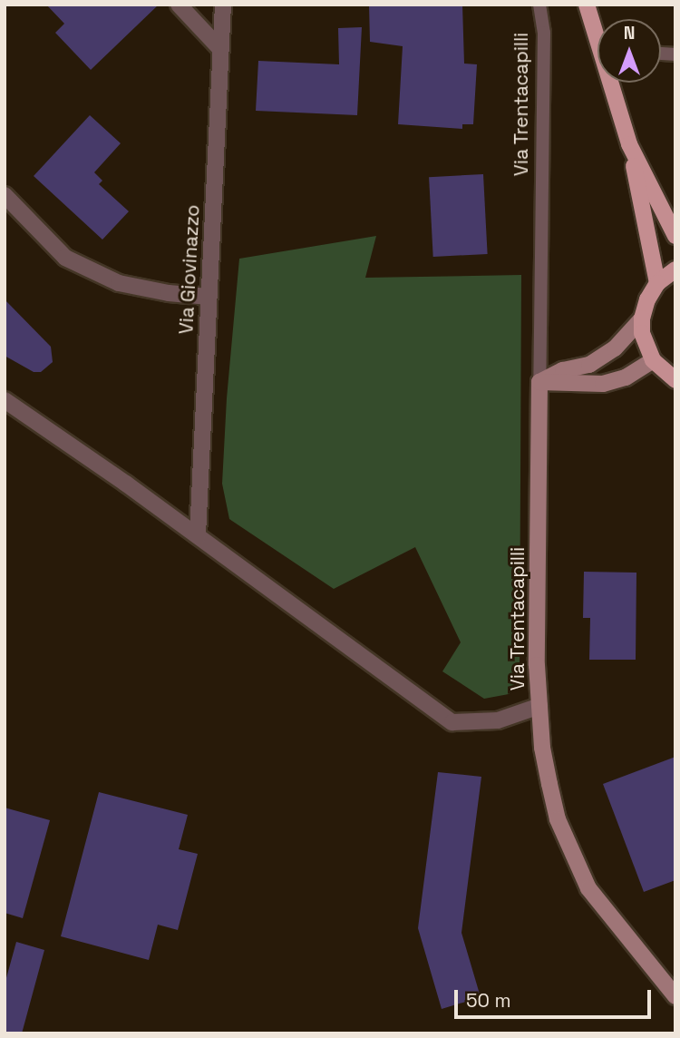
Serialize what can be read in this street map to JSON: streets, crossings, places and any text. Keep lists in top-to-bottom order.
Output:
{
  "streets": {
    "street": ["Via Trentacapilli", "Via Giovinazzo"]
  },
  "crossings": [
    ["Via Trentacapilli", "Via Giovinazzo"]
  ],
  "scale_bar": "50 m",
  "north": "top"
}
